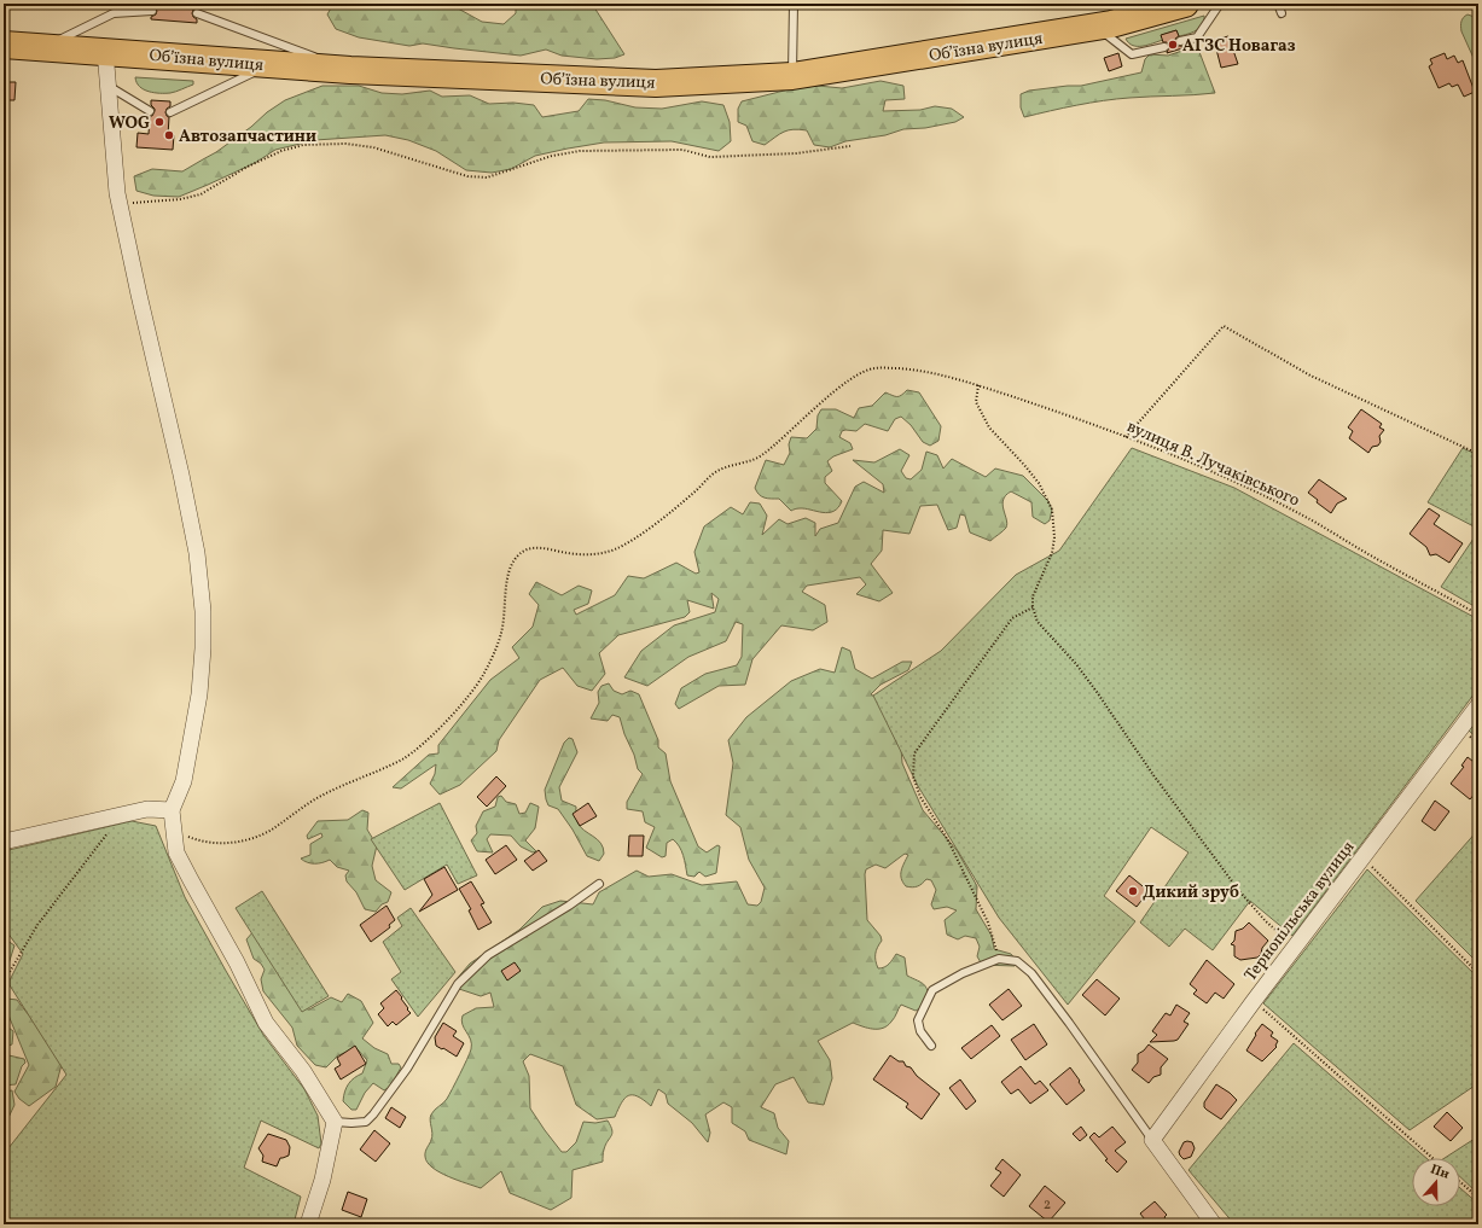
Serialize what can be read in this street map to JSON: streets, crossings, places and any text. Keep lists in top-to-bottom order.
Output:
{
  "streets": {
    "highway": ["Обʼїзна вулиця"],
    "street": ["Тернопільська вулиця"],
    "path": ["вулиця В. Лучаківського"]
  },
  "places": [
    "АГЗС Новагаз",
    "WOG",
    "Автозапчастини",
    "Дикий зруб"
  ],
  "house_numbers": ["2"],
  "north": "top"
}
